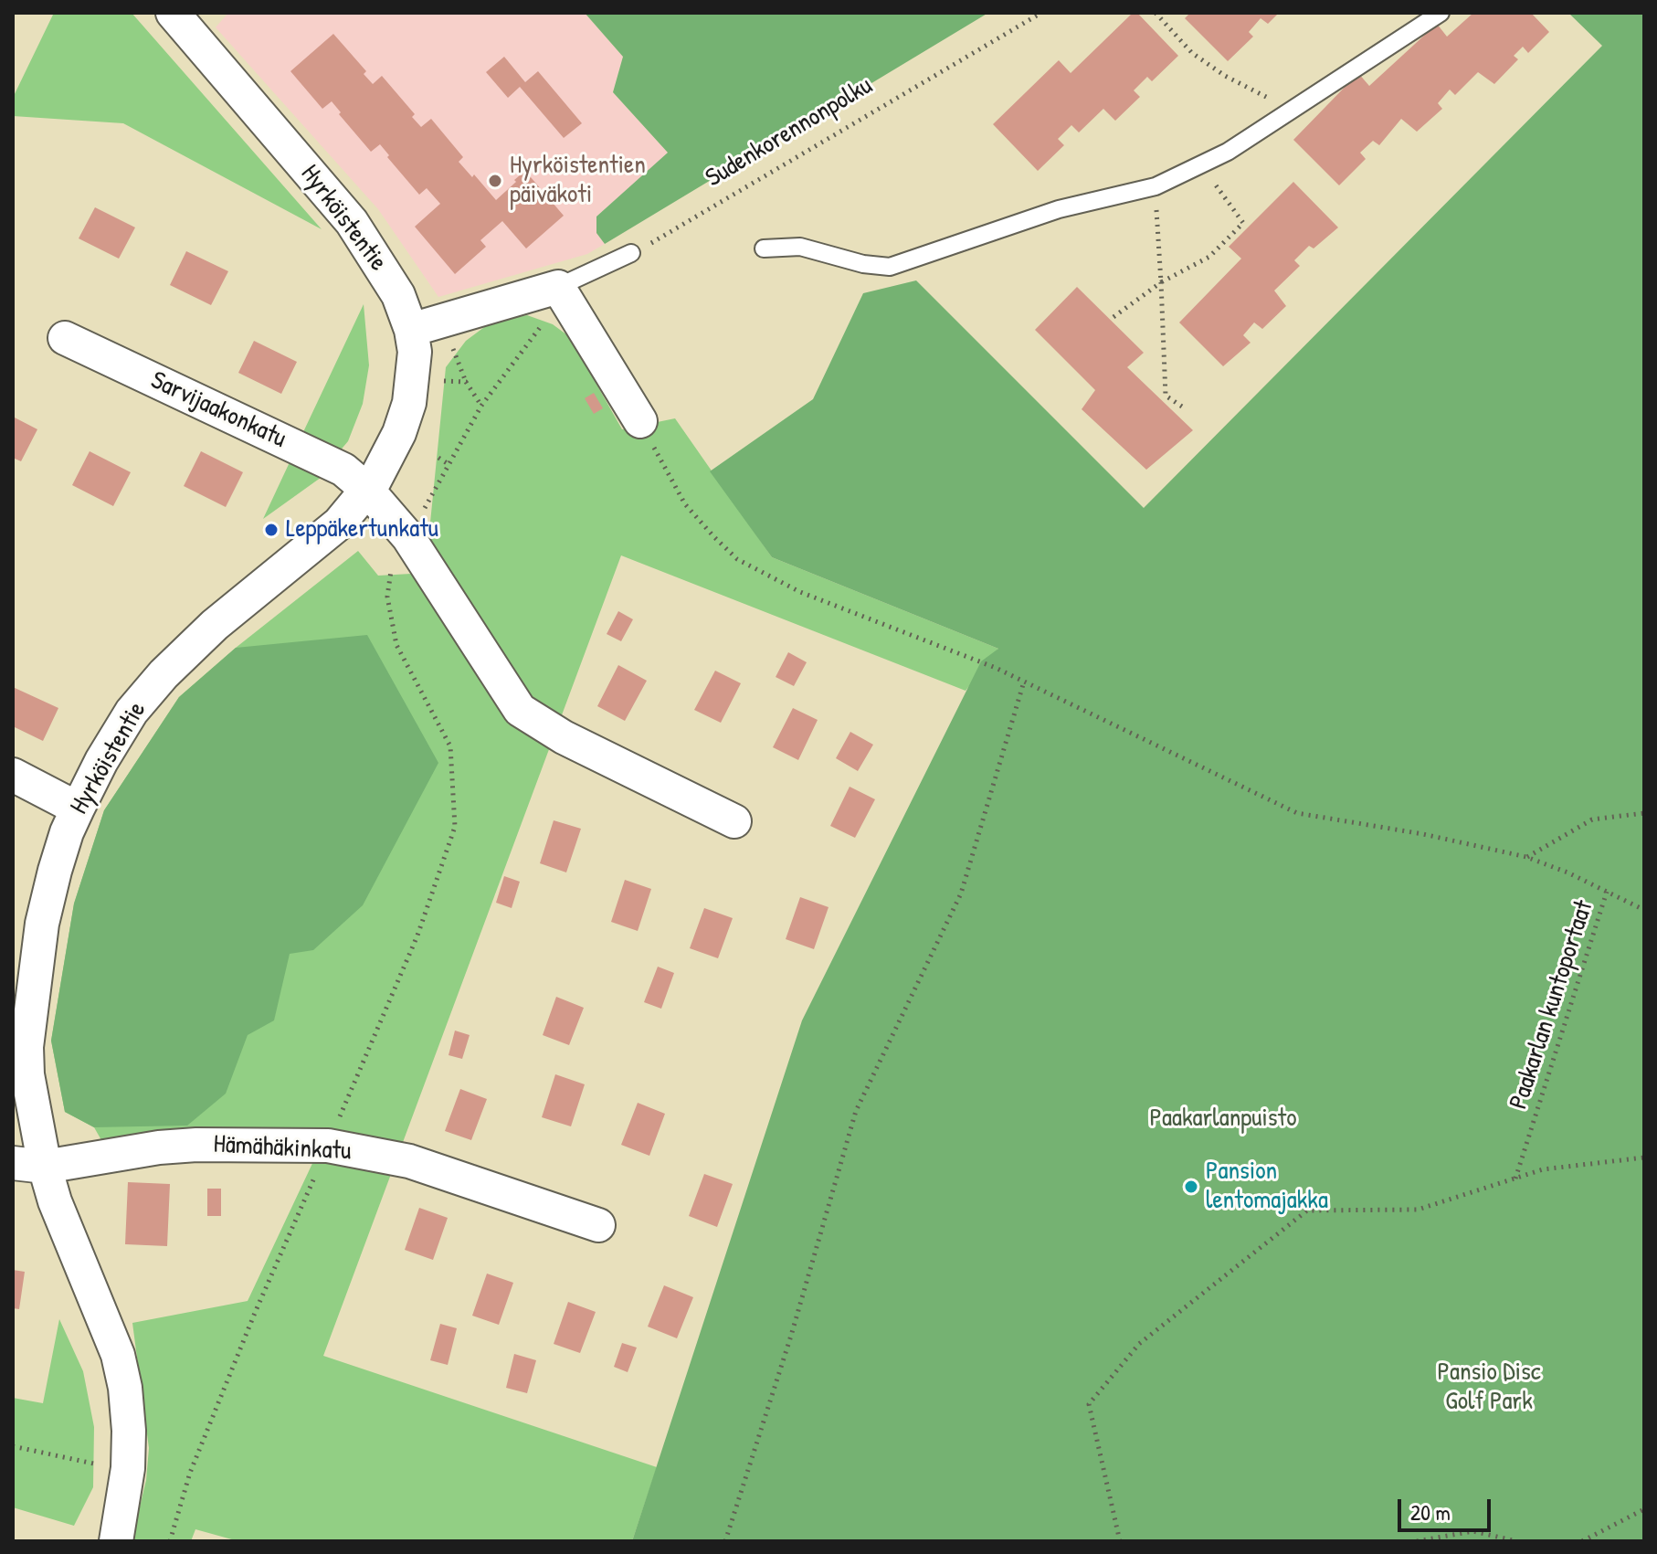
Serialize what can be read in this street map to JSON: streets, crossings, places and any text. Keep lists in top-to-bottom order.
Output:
{
  "streets": {
    "street": ["Hyrköistentie", "Sarvijaakonkatu", "Hämähäkinkatu"],
    "path": ["Sudenkorennonpolku", "Paakarlan kuntoportaat"]
  },
  "crossings": [
    ["Hyrköistentie", "Sarvijaakonkatu"],
    ["Hyrköistentie", "Hämähäkinkatu"]
  ],
  "parks": ["Paakarlanpuisto", "Pansio Disc Golf Park"],
  "places": ["Hyrköistentien päiväkoti", "Leppäkertunkatu", "Pansion lentomajakka"],
  "scale_bar": "20 m"
}
